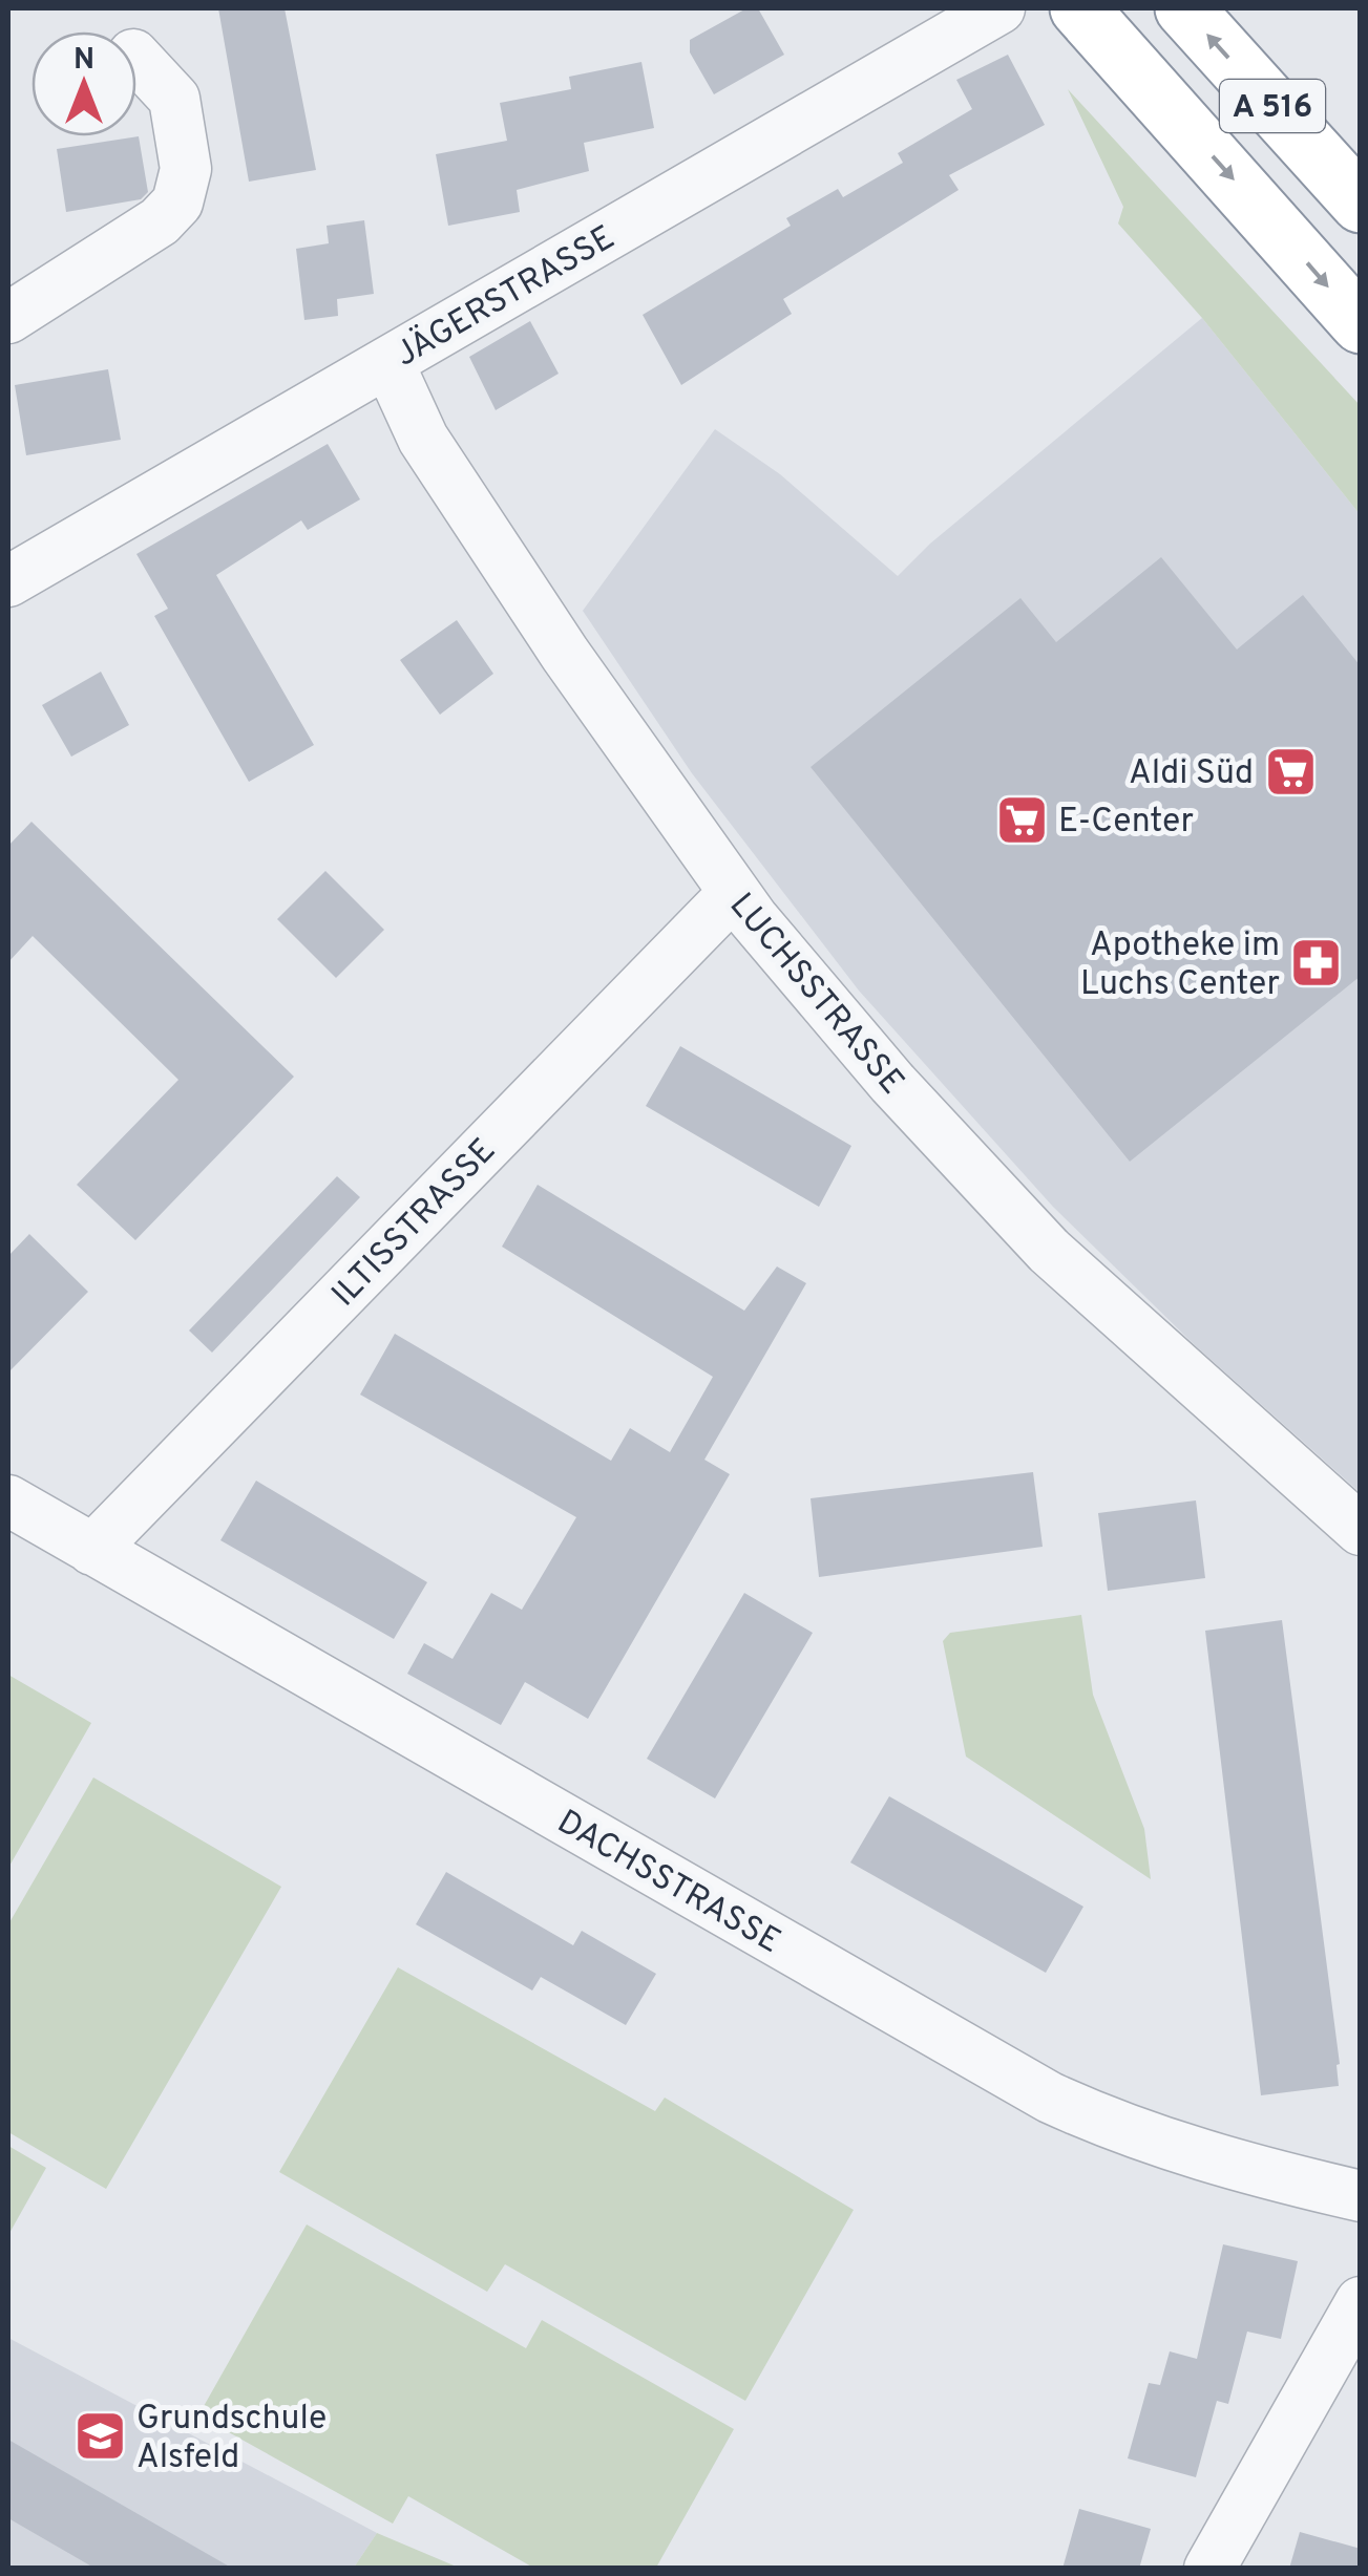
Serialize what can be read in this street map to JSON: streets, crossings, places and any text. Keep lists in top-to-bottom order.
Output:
{
  "streets": {
    "highway": ["A 516"],
    "street": [
      "JÄGERSTRASSE",
      "LUCHSSTRASSE",
      "ILTISSTRASSE",
      "DACHSSTRASSE"
    ]
  },
  "crossings": [
    ["JÄGERSTRASSE", "LUCHSSTRASSE"],
    ["LUCHSSTRASSE", "ILTISSTRASSE"],
    ["ILTISSTRASSE", "DACHSSTRASSE"]
  ],
  "places": {
    "supermarket": ["Aldi Süd", "E-Center"],
    "pharmacy": ["Apotheke im Luchs Center"],
    "school or university": ["Grundschule Alsfeld"]
  },
  "north": "top"
}
